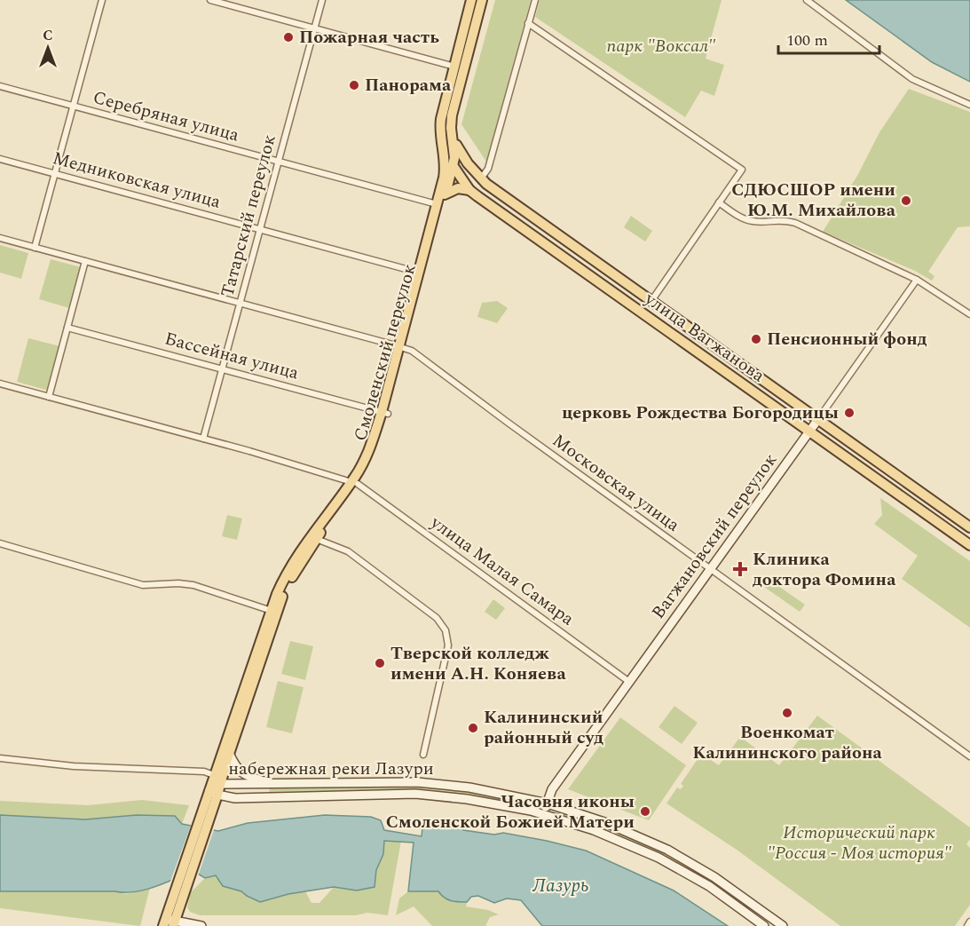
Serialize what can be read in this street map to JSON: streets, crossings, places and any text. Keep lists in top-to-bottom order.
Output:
{
  "streets": {
    "main road": [
      "улица Вагжанова",
      "Смоленский переулок",
      "Вагжановский переулок",
      "набережная реки Лазури"
    ],
    "street": [
      "Серебряная улица",
      "Медниковская улица",
      "Татарский переулок",
      "Бассейная улица",
      "Московская улица",
      "улица Малая Самара"
    ]
  },
  "crossings": [
    ["Серебряная улица", "Татарский переулок"],
    ["Серебряная улица", "Смоленский переулок"],
    ["Медниковская улица", "Татарский переулок"],
    ["Медниковская улица", "Смоленский переулок"],
    ["Татарский переулок", "Бассейная улица"],
    ["Татарский переулок", "Московская улица"],
    ["Татарский переулок", "улица Малая Самара"],
    ["улица Вагжанова", "Смоленский переулок"],
    ["улица Вагжанова", "Вагжановский переулок"],
    ["Смоленский переулок", "Бассейная улица"],
    ["Смоленский переулок", "Московская улица"],
    ["Смоленский переулок", "улица Малая Самара"],
    ["Смоленский переулок", "набережная реки Лазури"],
    ["Московская улица", "Вагжановский переулок"],
    ["Вагжановский переулок", "улица Малая Самара"],
    ["Вагжановский переулок", "набережная реки Лазури"]
  ],
  "water": ["Лазурь"],
  "parks": ["парк \"Воксал\"", "Исторический парк \"Россия - Моя история\""],
  "places": {
    "other": [
      "Пожарная часть",
      "Панорама",
      "СДЮСШОР имени Ю.М. Михайлова",
      "Пенсионный фонд",
      "церковь Рождества Богородицы",
      "Тверской колледж имени А.Н. Коняева",
      "Военкомат Калининского района",
      "Калининский районный суд",
      "Часовня иконы Смоленской Божией Матери"
    ],
    "health": ["Клиника доктора Фомина"]
  },
  "scale_bar": "100 m",
  "north": "top"
}
